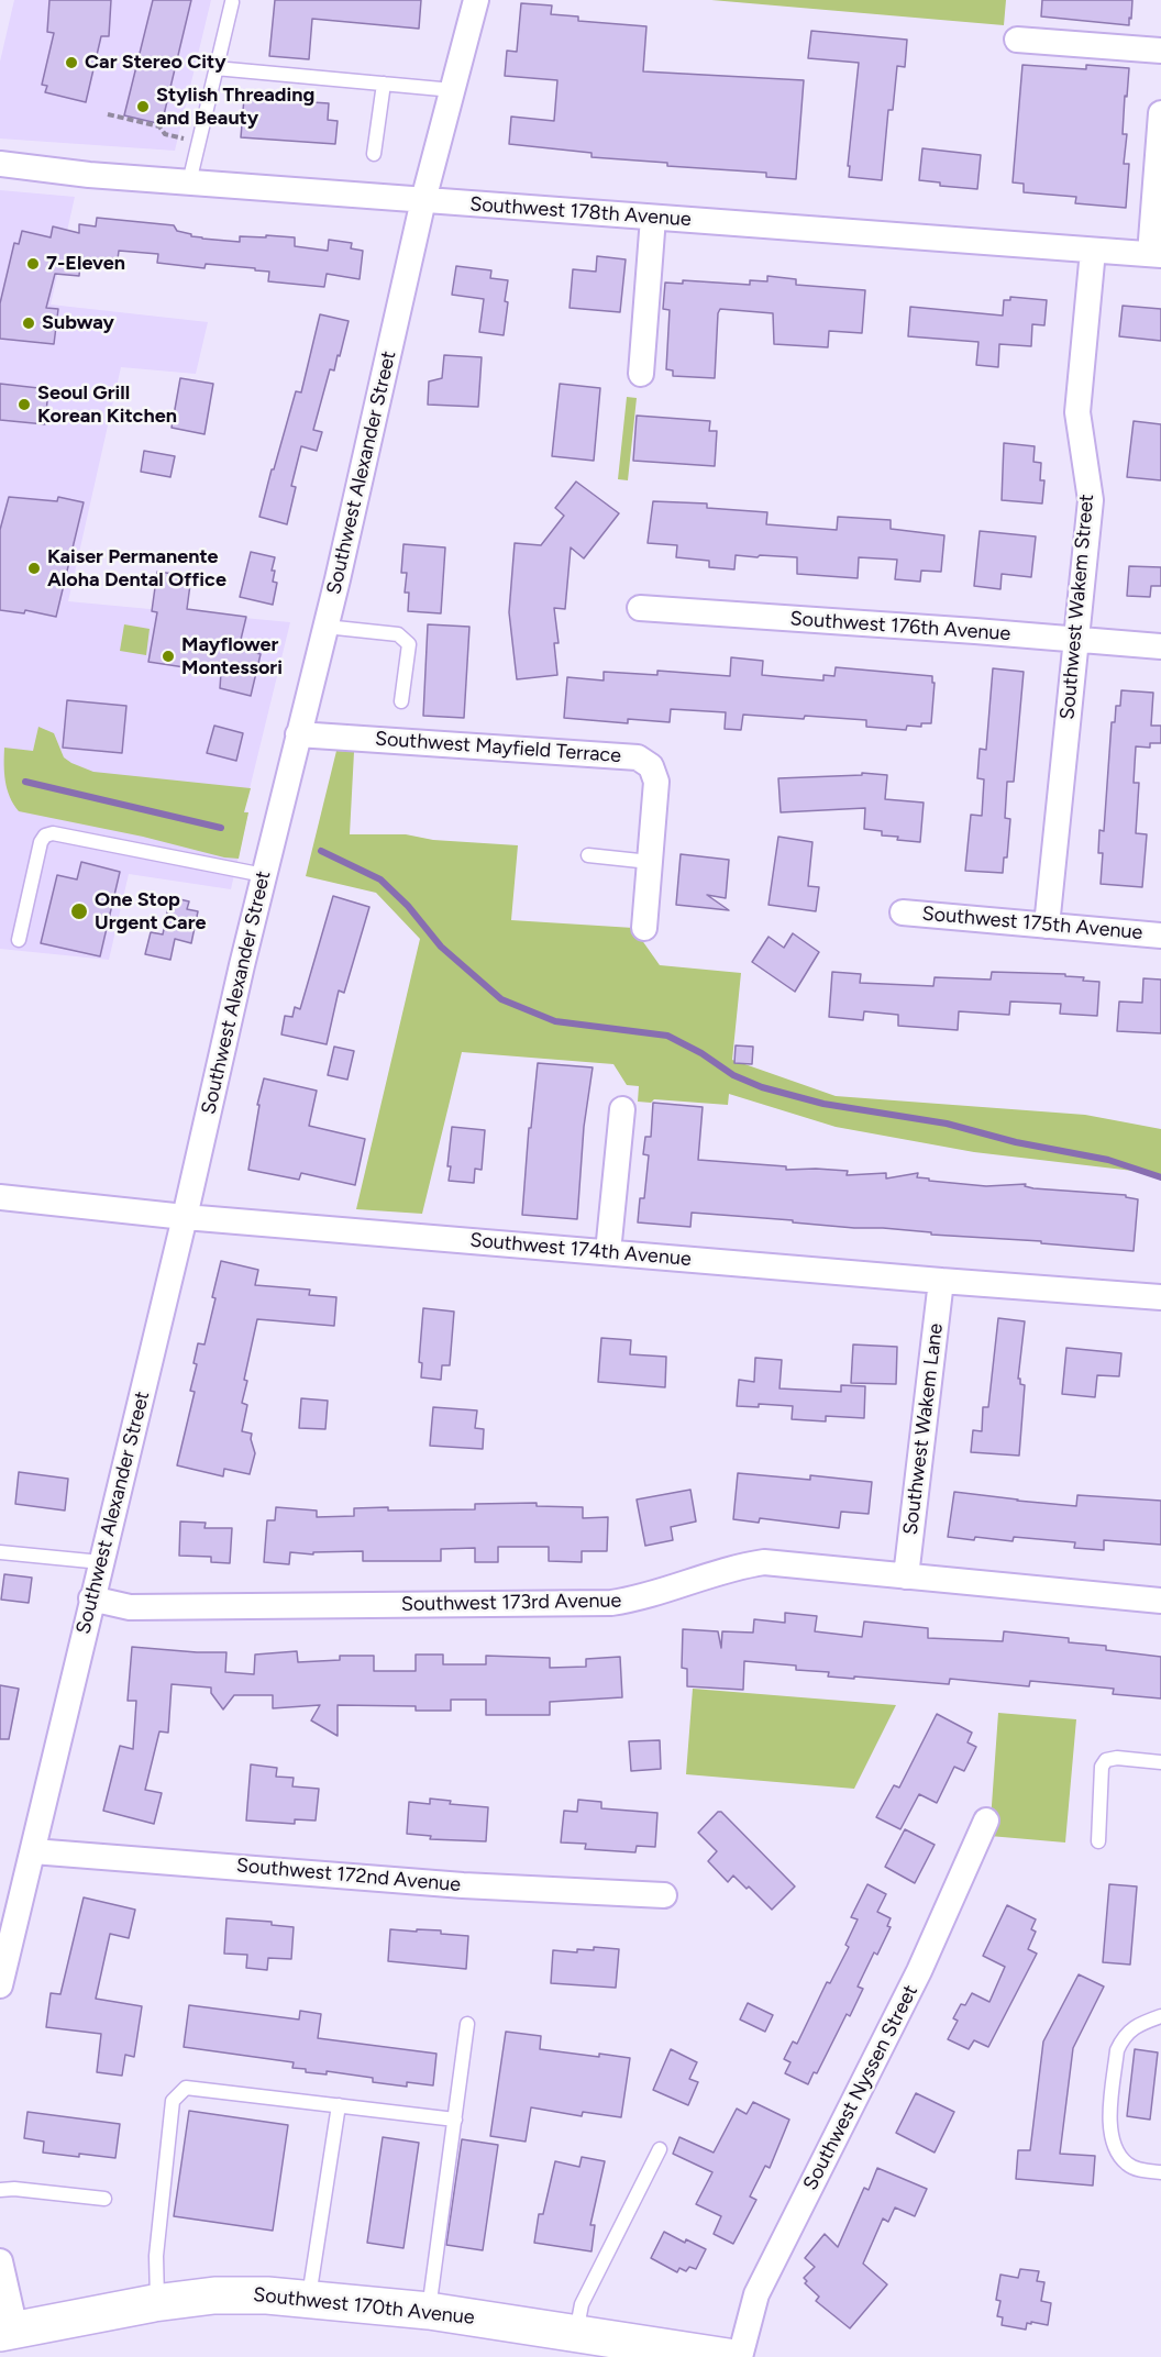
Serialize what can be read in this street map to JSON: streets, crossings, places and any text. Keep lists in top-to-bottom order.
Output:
{
  "streets": {
    "main road": ["Southwest 170th Avenue"],
    "street": [
      "Southwest 178th Avenue",
      "Southwest Alexander Street",
      "Southwest Wakem Street",
      "Southwest 176th Avenue",
      "Southwest Mayfield Terrace",
      "Southwest 175th Avenue",
      "Southwest 174th Avenue",
      "Southwest Wakem Lane",
      "Southwest 173rd Avenue",
      "Southwest 172nd Avenue",
      "Southwest Nyssen Street"
    ]
  },
  "crossings": [
    ["Southwest 178th Avenue", "Southwest Alexander Street"],
    ["Southwest 178th Avenue", "Southwest Wakem Street"],
    ["Southwest Alexander Street", "Southwest Mayfield Terrace"],
    ["Southwest Alexander Street", "Southwest 174th Avenue"],
    ["Southwest Alexander Street", "Southwest 173rd Avenue"],
    ["Southwest Alexander Street", "Southwest 172nd Avenue"],
    ["Southwest Wakem Street", "Southwest 176th Avenue"],
    ["Southwest Wakem Street", "Southwest 175th Avenue"],
    ["Southwest 174th Avenue", "Southwest Wakem Lane"],
    ["Southwest Wakem Lane", "Southwest 173rd Avenue"]
  ],
  "places": [
    "Car Stereo City",
    "Stylish Threading and Beauty",
    "7-Eleven",
    "Subway",
    "Seoul Grill Korean Kitchen",
    "Kaiser Permanente Aloha Dental Office",
    "Mayflower Montessori",
    "One Stop Urgent Care"
  ]
}
